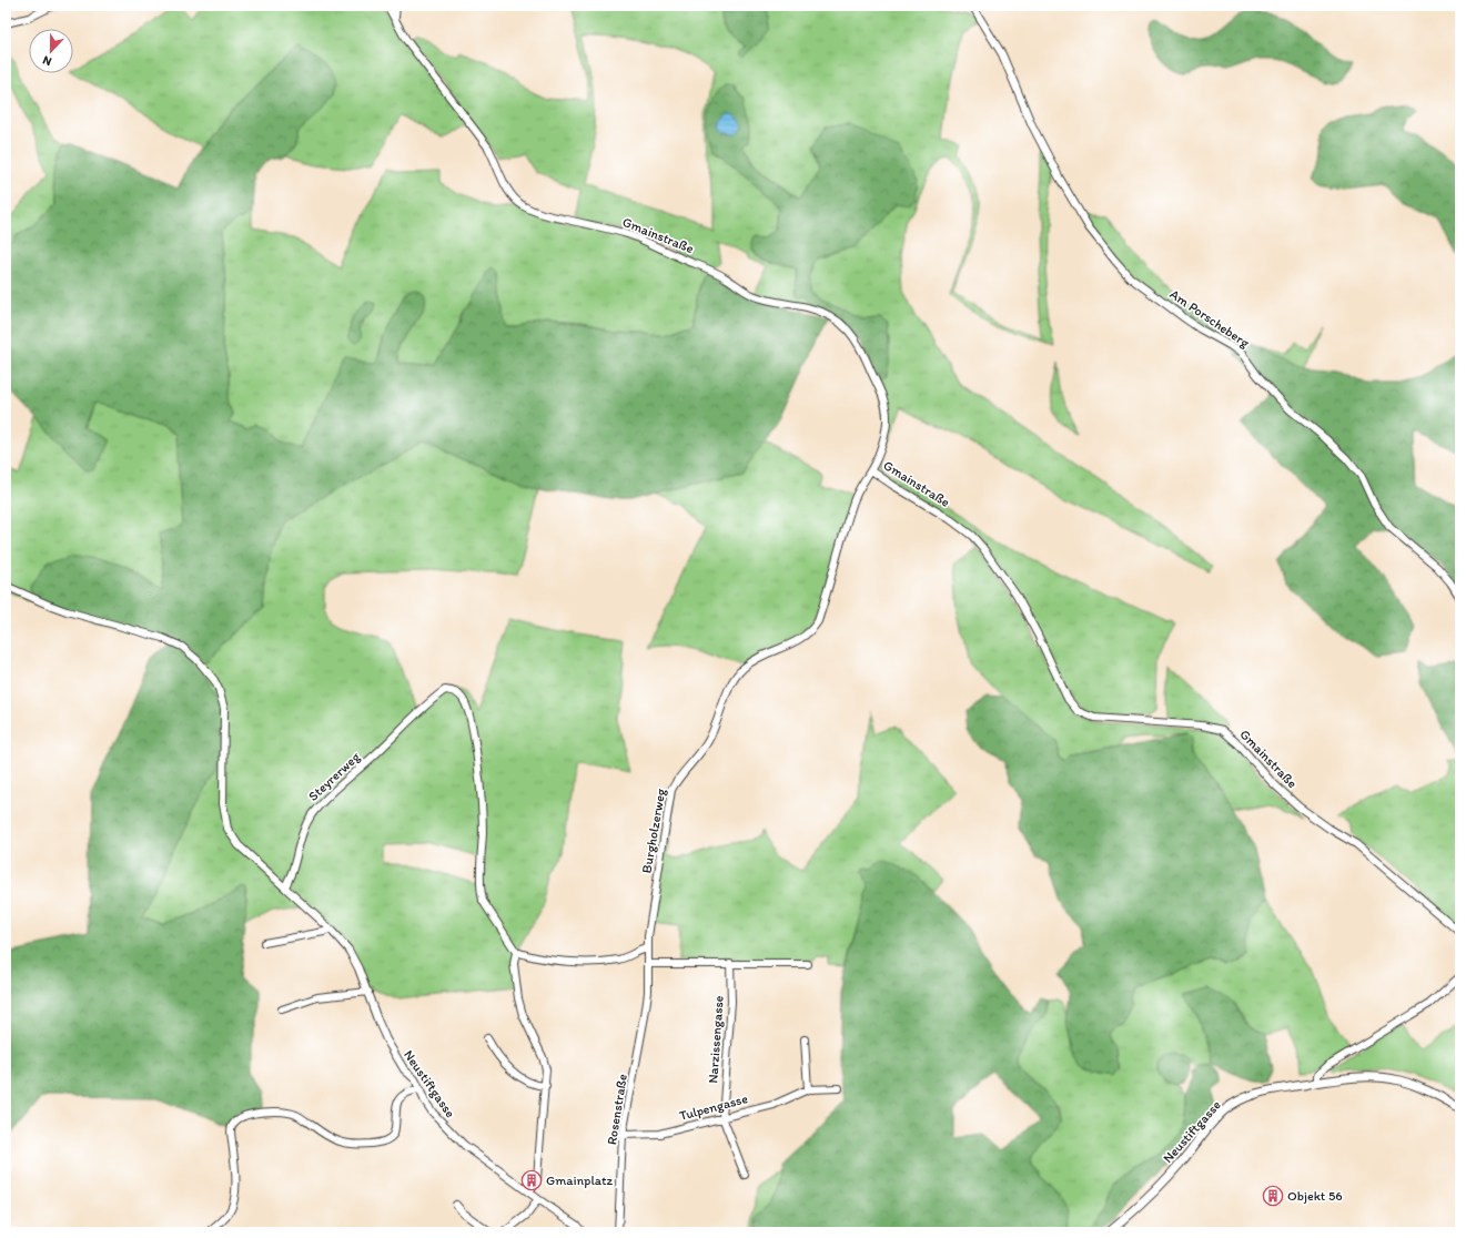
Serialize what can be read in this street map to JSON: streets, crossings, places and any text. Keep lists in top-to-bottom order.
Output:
{
  "streets": {
    "street": [
      "Gmainstraße",
      "Am Porscheberg",
      "Steyrerweg",
      "Burgholzerweg",
      "Narzissengasse",
      "Neustiftgasse",
      "Tulpengasse",
      "Rosenstraße"
    ]
  },
  "crossings": [
    ["Gmainstraße", "Burgholzerweg"],
    ["Steyrerweg", "Neustiftgasse"],
    ["Burgholzerweg", "Rosenstraße"],
    ["Narzissengasse", "Tulpengasse"],
    ["Tulpengasse", "Rosenstraße"]
  ],
  "places": {
    "building": ["Gmainplatz", "Objekt 56"]
  },
  "north": "bottom"
}
